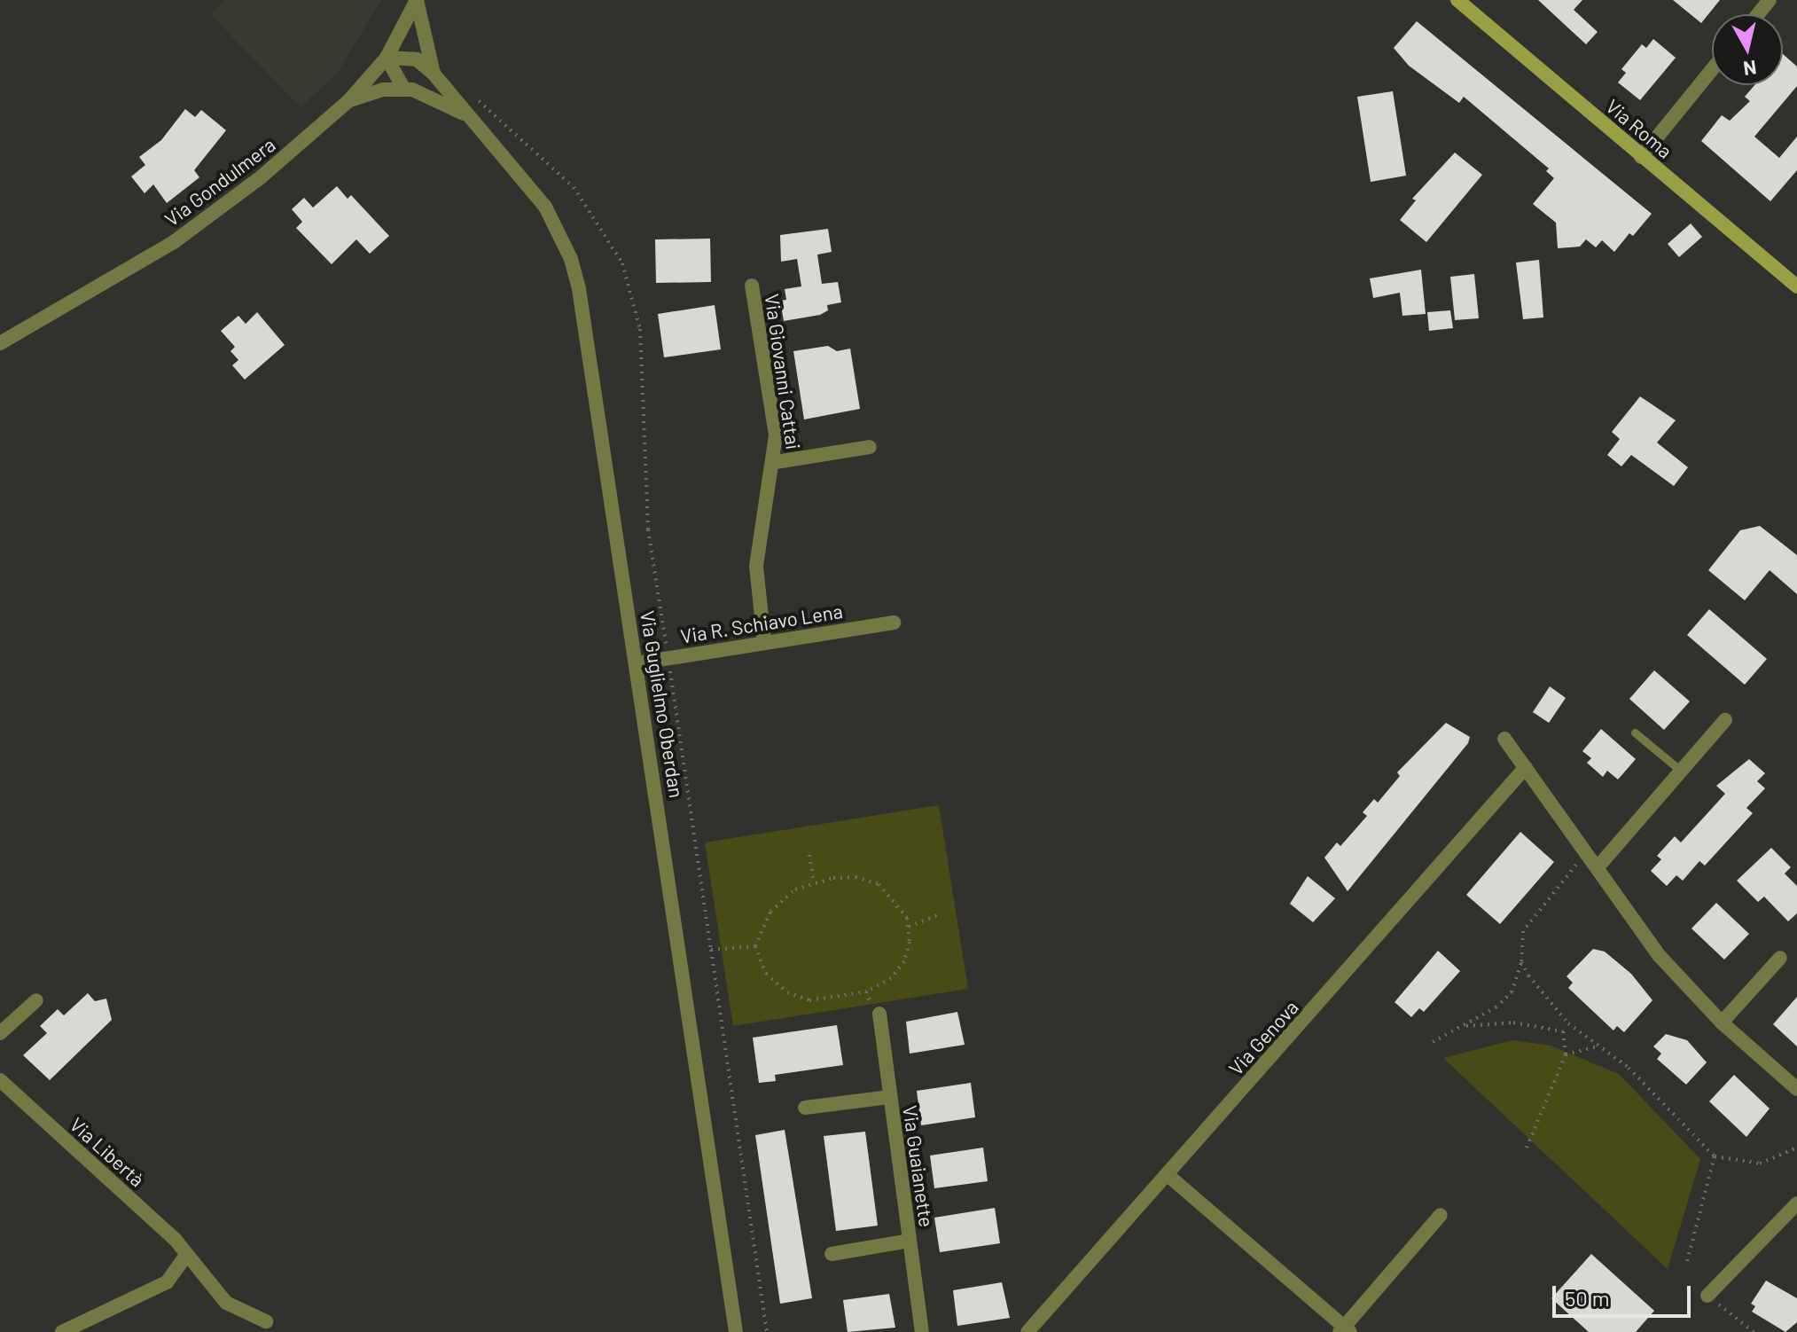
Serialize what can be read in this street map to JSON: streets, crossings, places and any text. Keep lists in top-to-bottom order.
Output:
{
  "streets": {
    "main road": ["Via Roma"],
    "street": [
      "Via Gondulmera",
      "Via Giovanni Cattai",
      "Via R. Schiavo Lena",
      "Via Guglielmo Oberdan",
      "Via Genova",
      "Via Libertà",
      "Via Guaianette"
    ]
  },
  "crossings": [
    ["Via Gondulmera", "Via Guglielmo Oberdan"],
    ["Via Giovanni Cattai", "Via R. Schiavo Lena"],
    ["Via R. Schiavo Lena", "Via Guglielmo Oberdan"]
  ],
  "scale_bar": "50 m",
  "north": "bottom"
}
